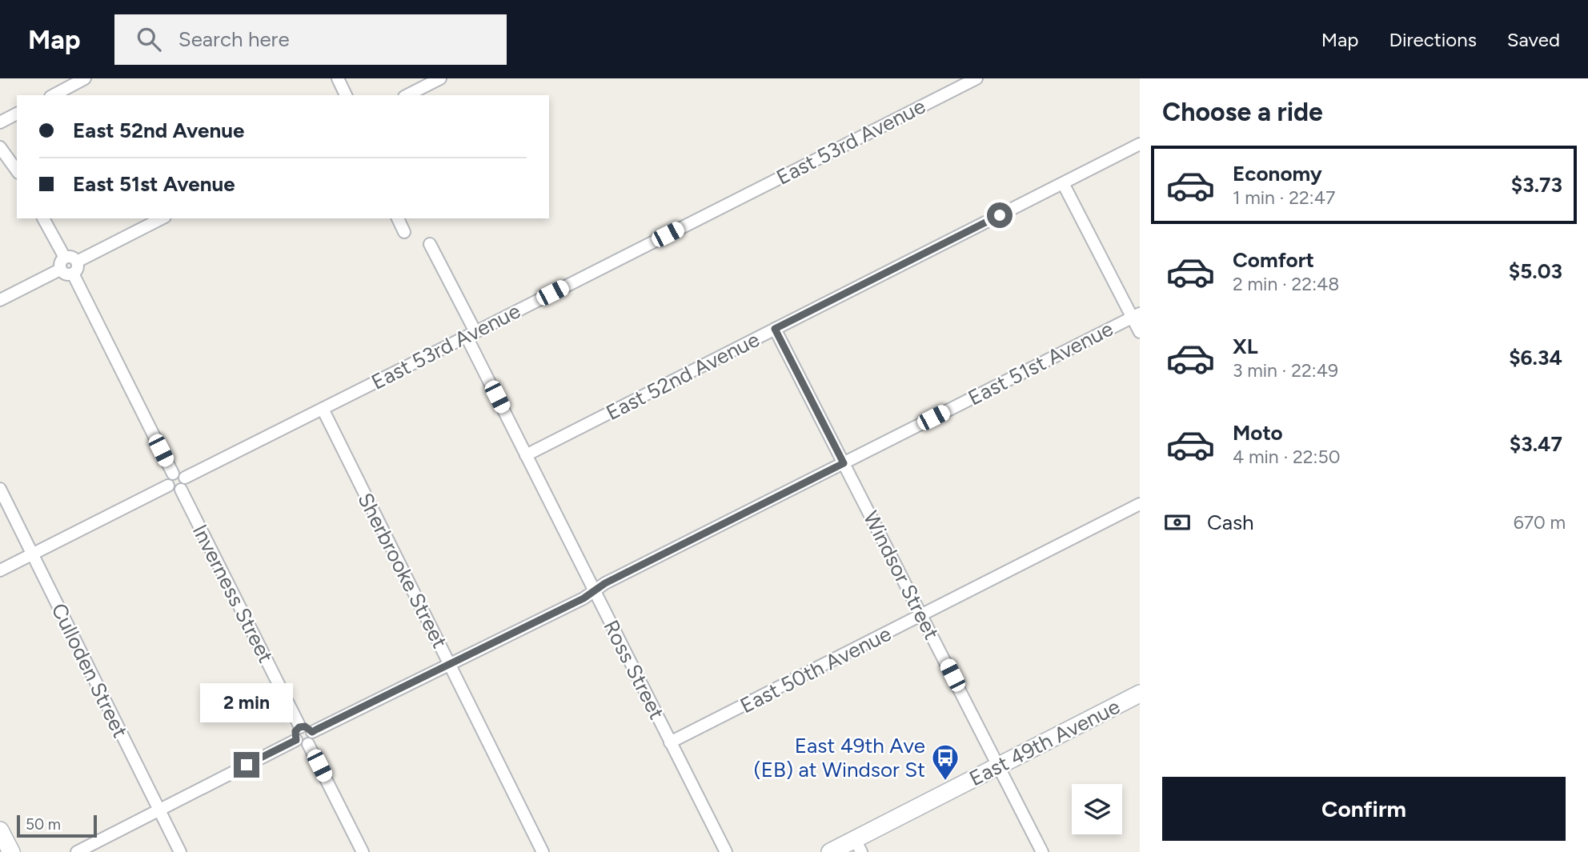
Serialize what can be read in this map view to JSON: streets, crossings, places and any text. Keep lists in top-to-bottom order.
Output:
{
  "streets": {
    "street": [
      "East 53rd Avenue",
      "East 51st Avenue",
      "East 52nd Avenue",
      "Sherbrooke Street",
      "Windsor Street",
      "Inverness Street",
      "Ross Street",
      "East 50th Avenue",
      "Culloden Street",
      "East 49th Avenue"
    ]
  },
  "crossings": [
    ["East 53rd Avenue", "Sherbrooke Street"],
    ["East 53rd Avenue", "Inverness Street"],
    ["East 53rd Avenue", "Ross Street"],
    ["East 51st Avenue", "Sherbrooke Street"],
    ["East 51st Avenue", "Windsor Street"],
    ["East 51st Avenue", "Inverness Street"],
    ["East 51st Avenue", "Ross Street"],
    ["East 52nd Avenue", "Windsor Street"],
    ["East 52nd Avenue", "Ross Street"],
    ["Windsor Street", "East 50th Avenue"],
    ["Windsor Street", "East 49th Avenue"],
    ["Ross Street", "East 50th Avenue"]
  ],
  "places": {
    "bus stop": ["East 49th Ave (EB) at Windsor St"]
  },
  "scale_bar": "50 m",
  "page": {
    "header": "Map",
    "search": "Search here",
    "nav": ["Map", "Directions", "Saved"],
    "heading": "Choose a ride",
    "banner": ["East 52nd Avenue", "East 51st Avenue"],
    "list": [
      {
        "name": "Economy",
        "note": "1 min · 22:47",
        "value": "$3.73"
      },
      {
        "name": "Comfort",
        "note": "2 min · 22:48",
        "value": "$5.03"
      },
      {
        "name": "XL",
        "note": "3 min · 22:49",
        "value": "$6.34"
      },
      {
        "name": "Moto",
        "note": "4 min · 22:50",
        "value": "$3.47"
      }
    ],
    "pay": ["Cash", "670 m"],
    "bubble": "2 min",
    "buttons": "Confirm",
    "scale": "50 m"
  }
}
